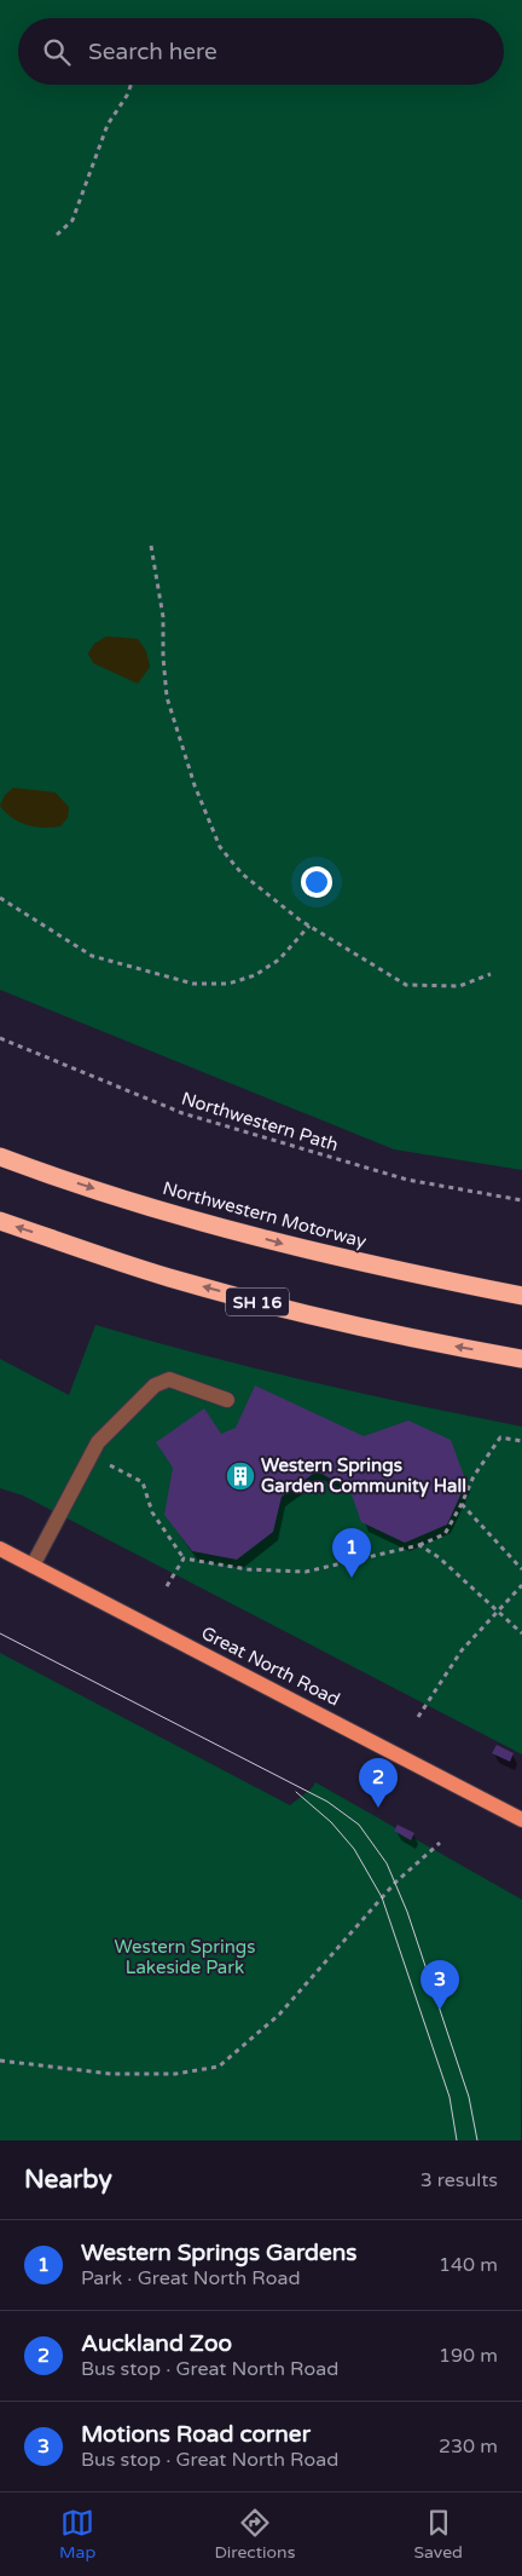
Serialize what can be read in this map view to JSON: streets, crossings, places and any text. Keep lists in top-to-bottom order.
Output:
{
  "streets": {
    "highway": ["Northwestern Motorway", "SH 16"],
    "main road": ["Great North Road"],
    "path": ["Northwestern Path"]
  },
  "parks": ["Western Springs Lakeside Park"],
  "places": {
    "building": ["Western Springs Garden Community Hall"]
  },
  "page": {
    "search": "Search here",
    "pins": ["1", "2", "3"],
    "heading": ["Nearby", "3 results"],
    "list": [
      {
        "mark": "1",
        "name": "Western Springs Gardens",
        "note": "Park · Great North Road",
        "value": "140 m"
      },
      {
        "mark": "2",
        "name": "Auckland Zoo",
        "note": "Bus stop · Great North Road",
        "value": "190 m"
      },
      {
        "mark": "3",
        "name": "Motions Road corner",
        "note": "Bus stop · Great North Road",
        "value": "230 m"
      }
    ],
    "nav": ["Map", "Directions", "Saved"]
  }
}
